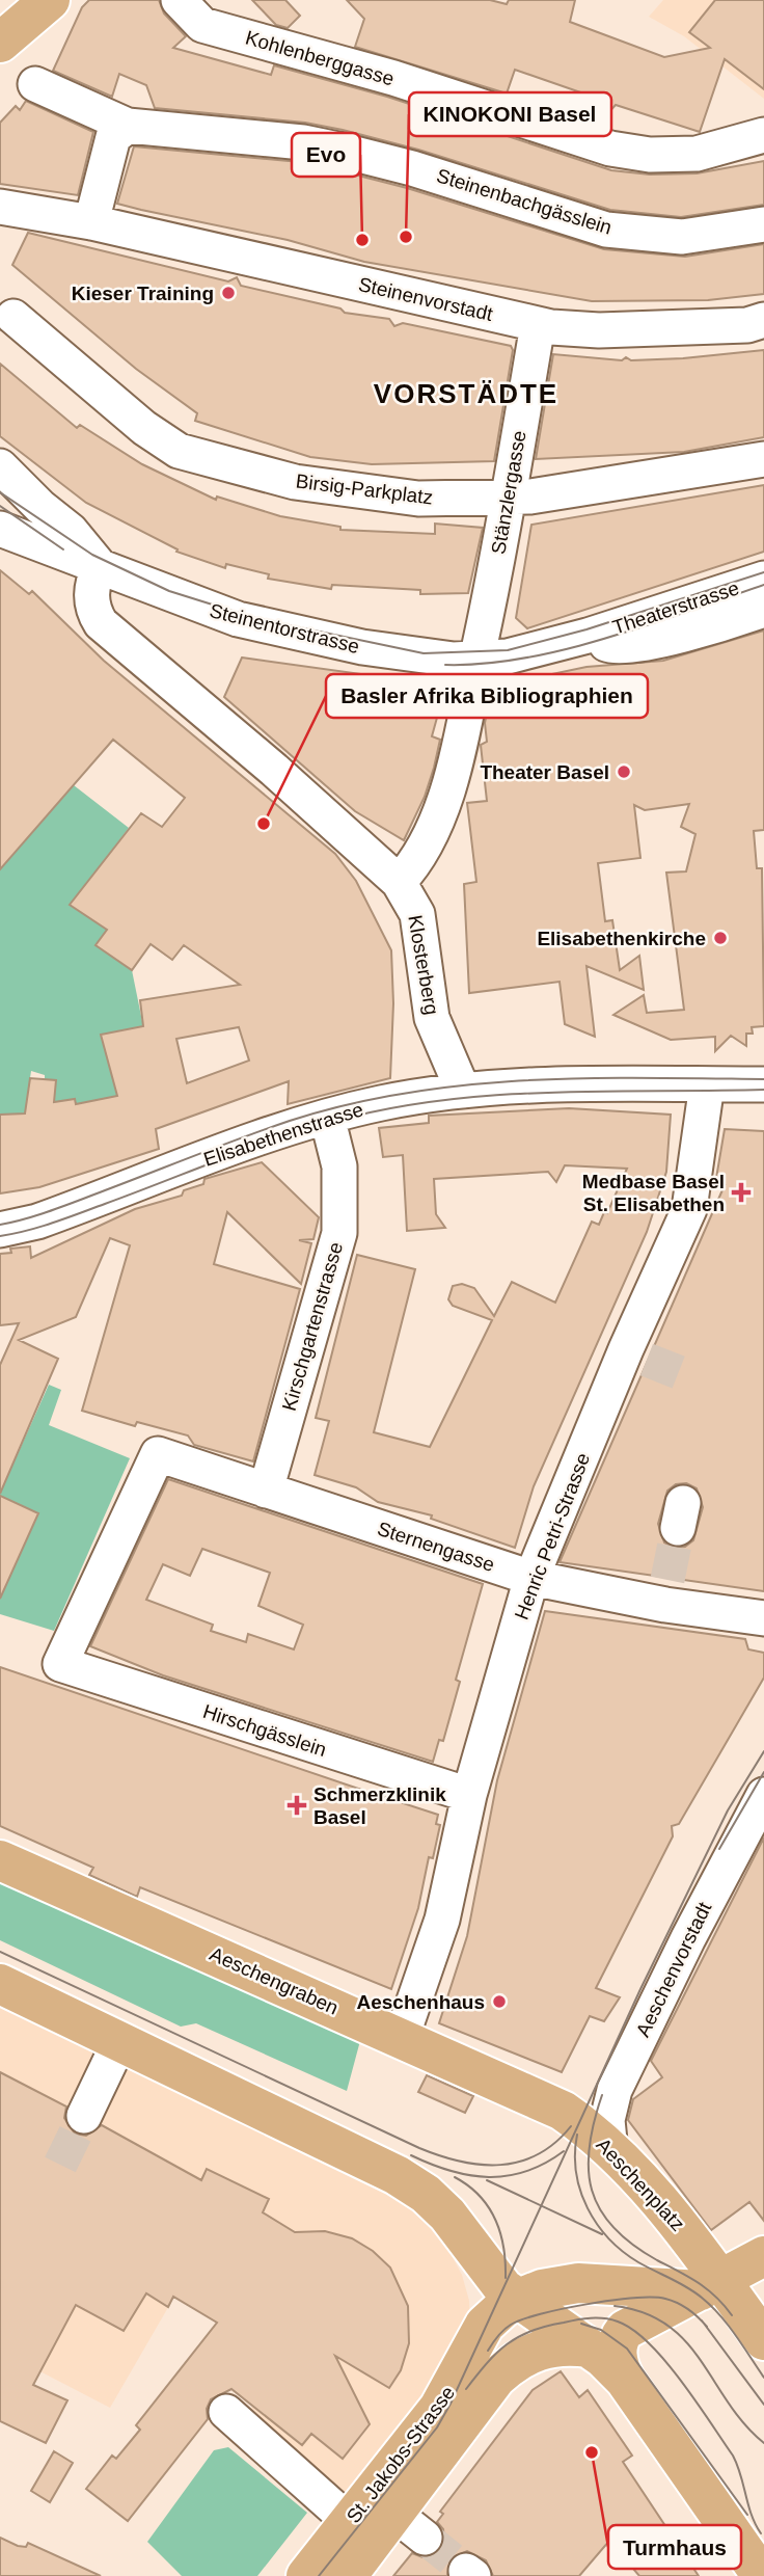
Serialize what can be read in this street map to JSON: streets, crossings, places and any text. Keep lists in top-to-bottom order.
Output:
{
  "streets": {
    "main road": ["Aeschengraben", "Aeschenplatz", "St. Jakobs-Strasse"],
    "street": [
      "Kohlenberggasse",
      "Steinenbachgässlein",
      "Steinenvorstadt",
      "Birsig-Parkplatz",
      "Stänzlergasse",
      "Theaterstrasse",
      "Steinentorstrasse",
      "Klosterberg",
      "Elisabethenstrasse",
      "Kirschgartenstrasse",
      "Henric Petri-Strasse",
      "Sternengasse",
      "Hirschgässlein",
      "Aeschenvorstadt"
    ]
  },
  "crossings": [
    ["Steinenvorstadt", "Stänzlergasse"],
    ["Birsig-Parkplatz", "Stänzlergasse"],
    ["Stänzlergasse", "Theaterstrasse"],
    ["Stänzlergasse", "Steinentorstrasse"],
    ["Theaterstrasse", "Steinentorstrasse"],
    ["Steinentorstrasse", "Klosterberg"],
    ["Klosterberg", "Elisabethenstrasse"],
    ["Elisabethenstrasse", "Kirschgartenstrasse"],
    ["Elisabethenstrasse", "Henric Petri-Strasse"],
    ["Kirschgartenstrasse", "Sternengasse"],
    ["Henric Petri-Strasse", "Sternengasse"],
    ["Henric Petri-Strasse", "Hirschgässlein"],
    ["Henric Petri-Strasse", "Aeschengraben"],
    ["Sternengasse", "Hirschgässlein"],
    ["Aeschenvorstadt", "Aeschenplatz"],
    ["Aeschengraben", "Aeschenplatz"]
  ],
  "districts": ["VORSTÄDTE"],
  "places": {
    "other": [
      "KINOKONI Basel",
      "Evo",
      "Kieser Training",
      "Theater Basel",
      "Basler Afrika Bibliographien",
      "Elisabethenkirche",
      "Aeschenhaus",
      "Turmhaus"
    ],
    "health": ["Medbase Basel St. Elisabethen", "Schmerzklinik Basel"]
  }
}
